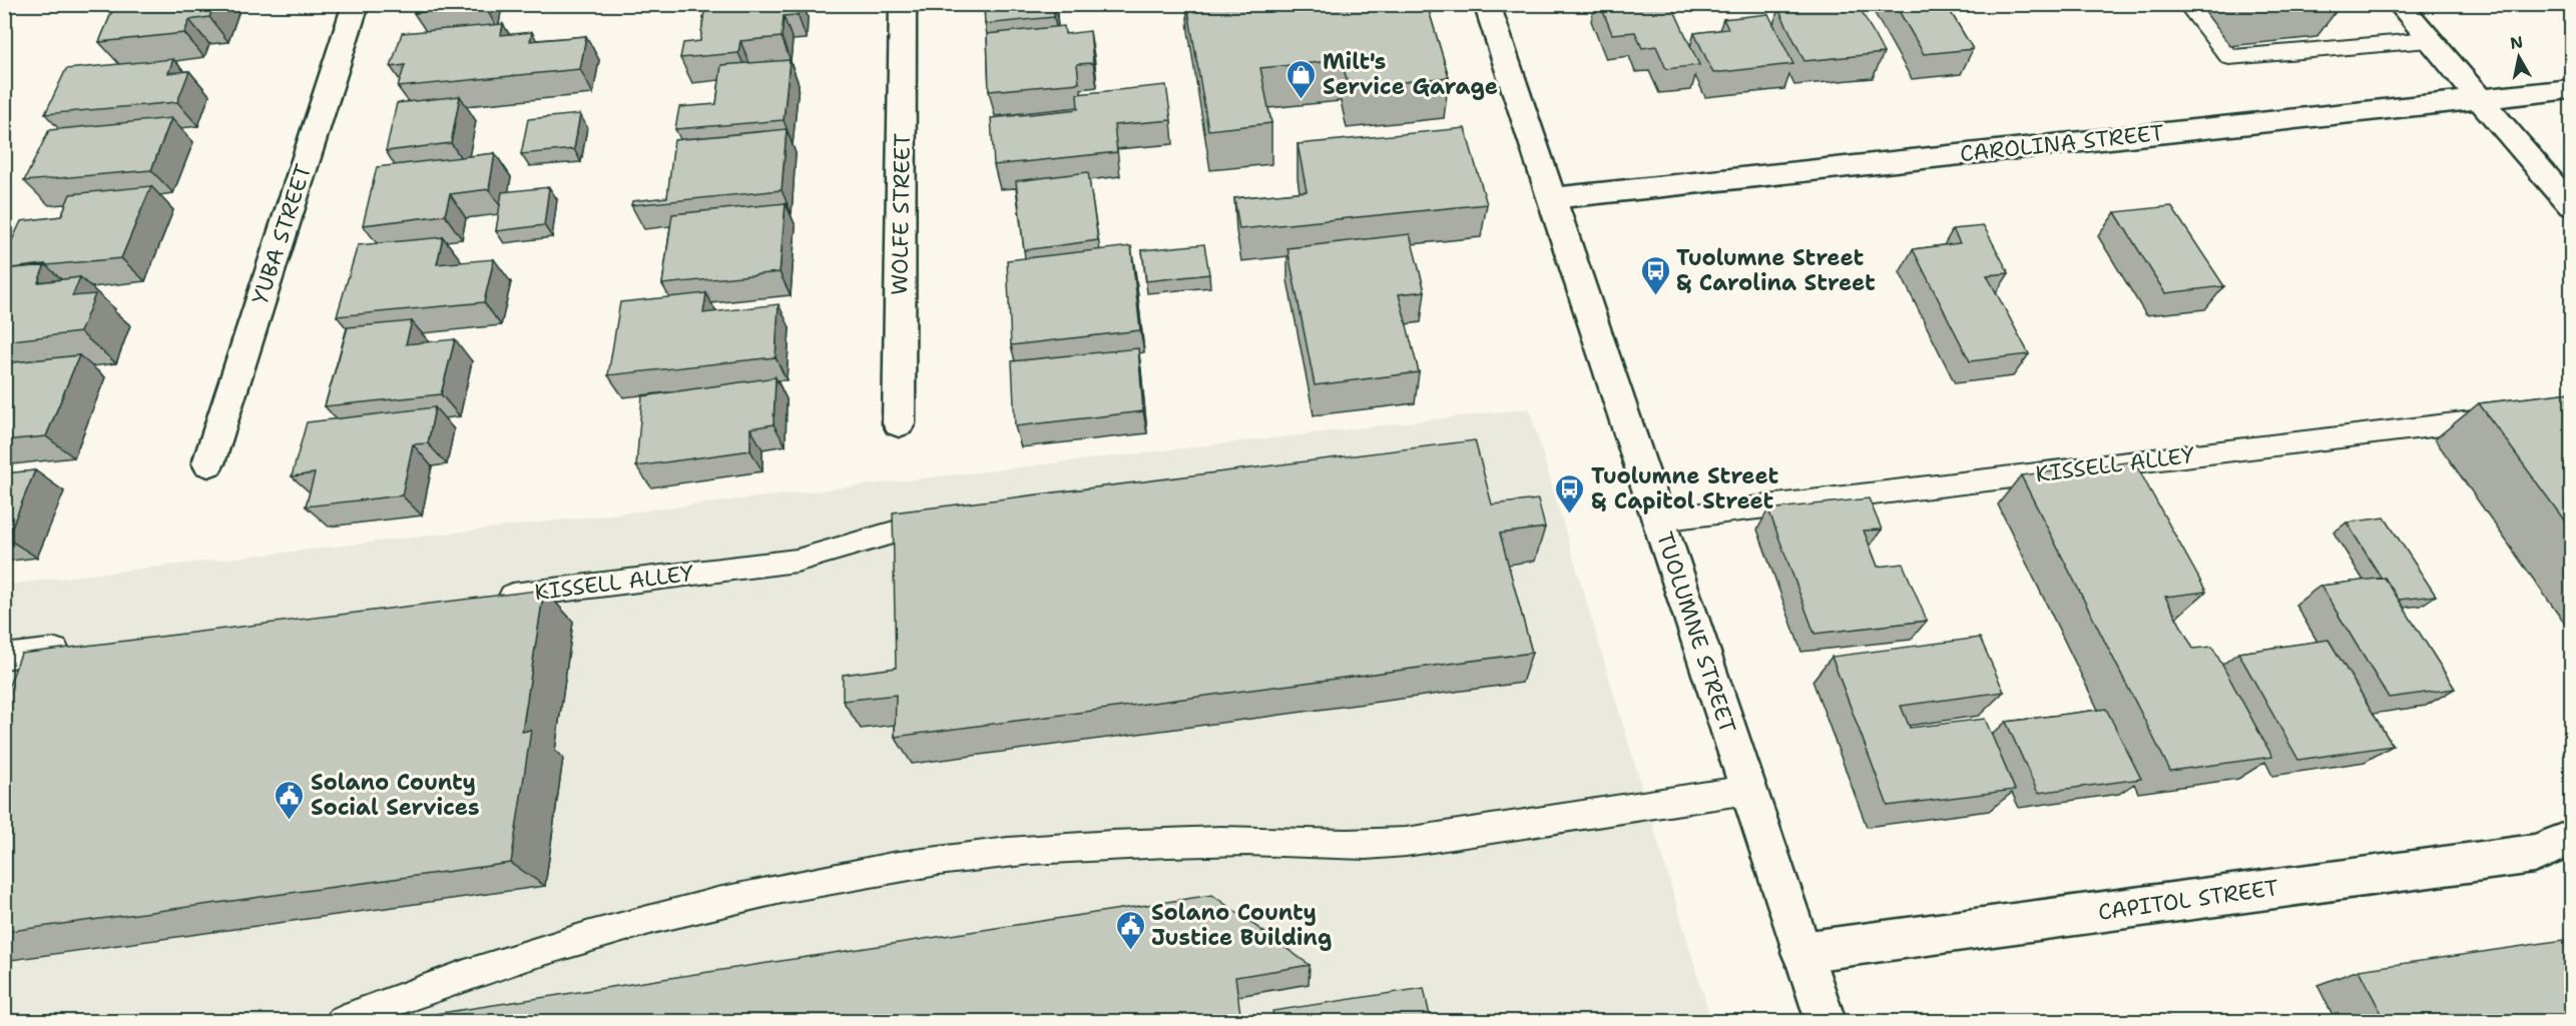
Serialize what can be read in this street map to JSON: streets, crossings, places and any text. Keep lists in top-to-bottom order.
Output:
{
  "streets": {
    "street": [
      "CAROLINA STREET",
      "WOLFE STREET",
      "YUBA STREET",
      "TUOLUMNE STREET",
      "CAPITOL STREET"
    ],
    "lane": ["KISSELL ALLEY"]
  },
  "crossings": [
    ["CAROLINA STREET", "TUOLUMNE STREET"],
    ["KISSELL ALLEY", "TUOLUMNE STREET"],
    ["TUOLUMNE STREET", "CAPITOL STREET"]
  ],
  "places": {
    "shop": ["Milt's Service Garage"],
    "bus stop": ["Tuolumne Street & Carolina Street", "Tuolumne Street & Capitol Street"],
    "public building": ["Solano County Social Services", "Solano County Justice Building"]
  },
  "north": "top"
}
